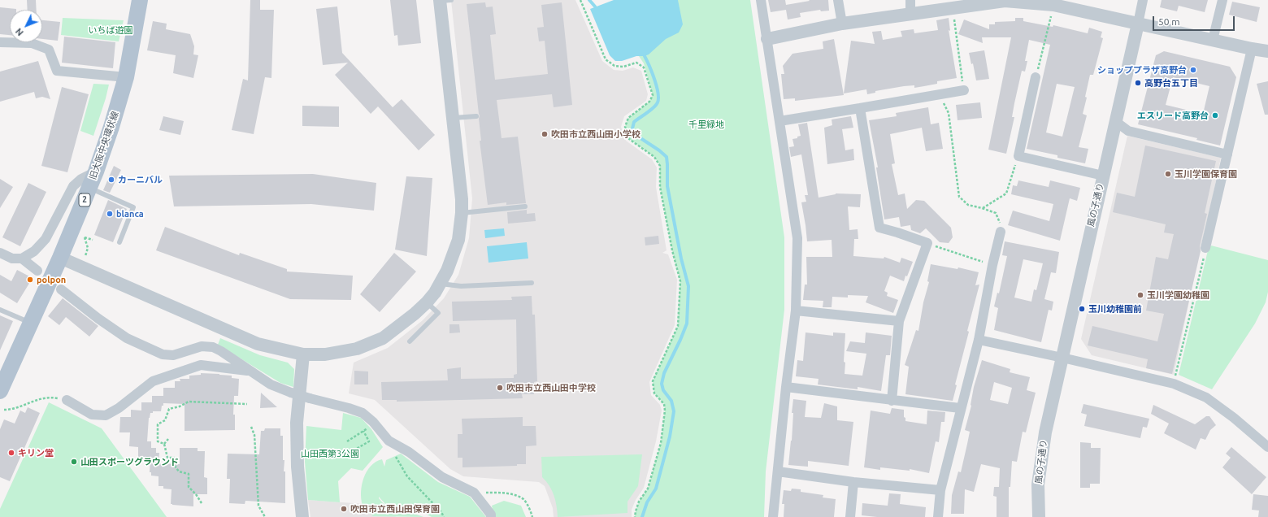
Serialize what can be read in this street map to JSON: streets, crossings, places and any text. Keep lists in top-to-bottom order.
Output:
{
  "streets": {
    "main road": ["旧大阪中央環状線", "2"],
    "street": ["風の子通り"]
  },
  "parks": ["いちば遊園", "千里緑地", "山田西第3公園"],
  "places": [
    "ショッププラザ高野台",
    "高野台五丁目",
    "エスリード高野台",
    "吹田市立西山田小学校",
    "玉川学園保育園",
    "カーニバル",
    "blanca",
    "polpon",
    "玉川学園幼稚園",
    "玉川幼稚園前",
    "吹田市立西山田中学校",
    "キリン堂",
    "山田スポーツグラウンド",
    "吹田市立西山田保育園"
  ],
  "scale_bar": "50 m",
  "north": "bottom left"
}
